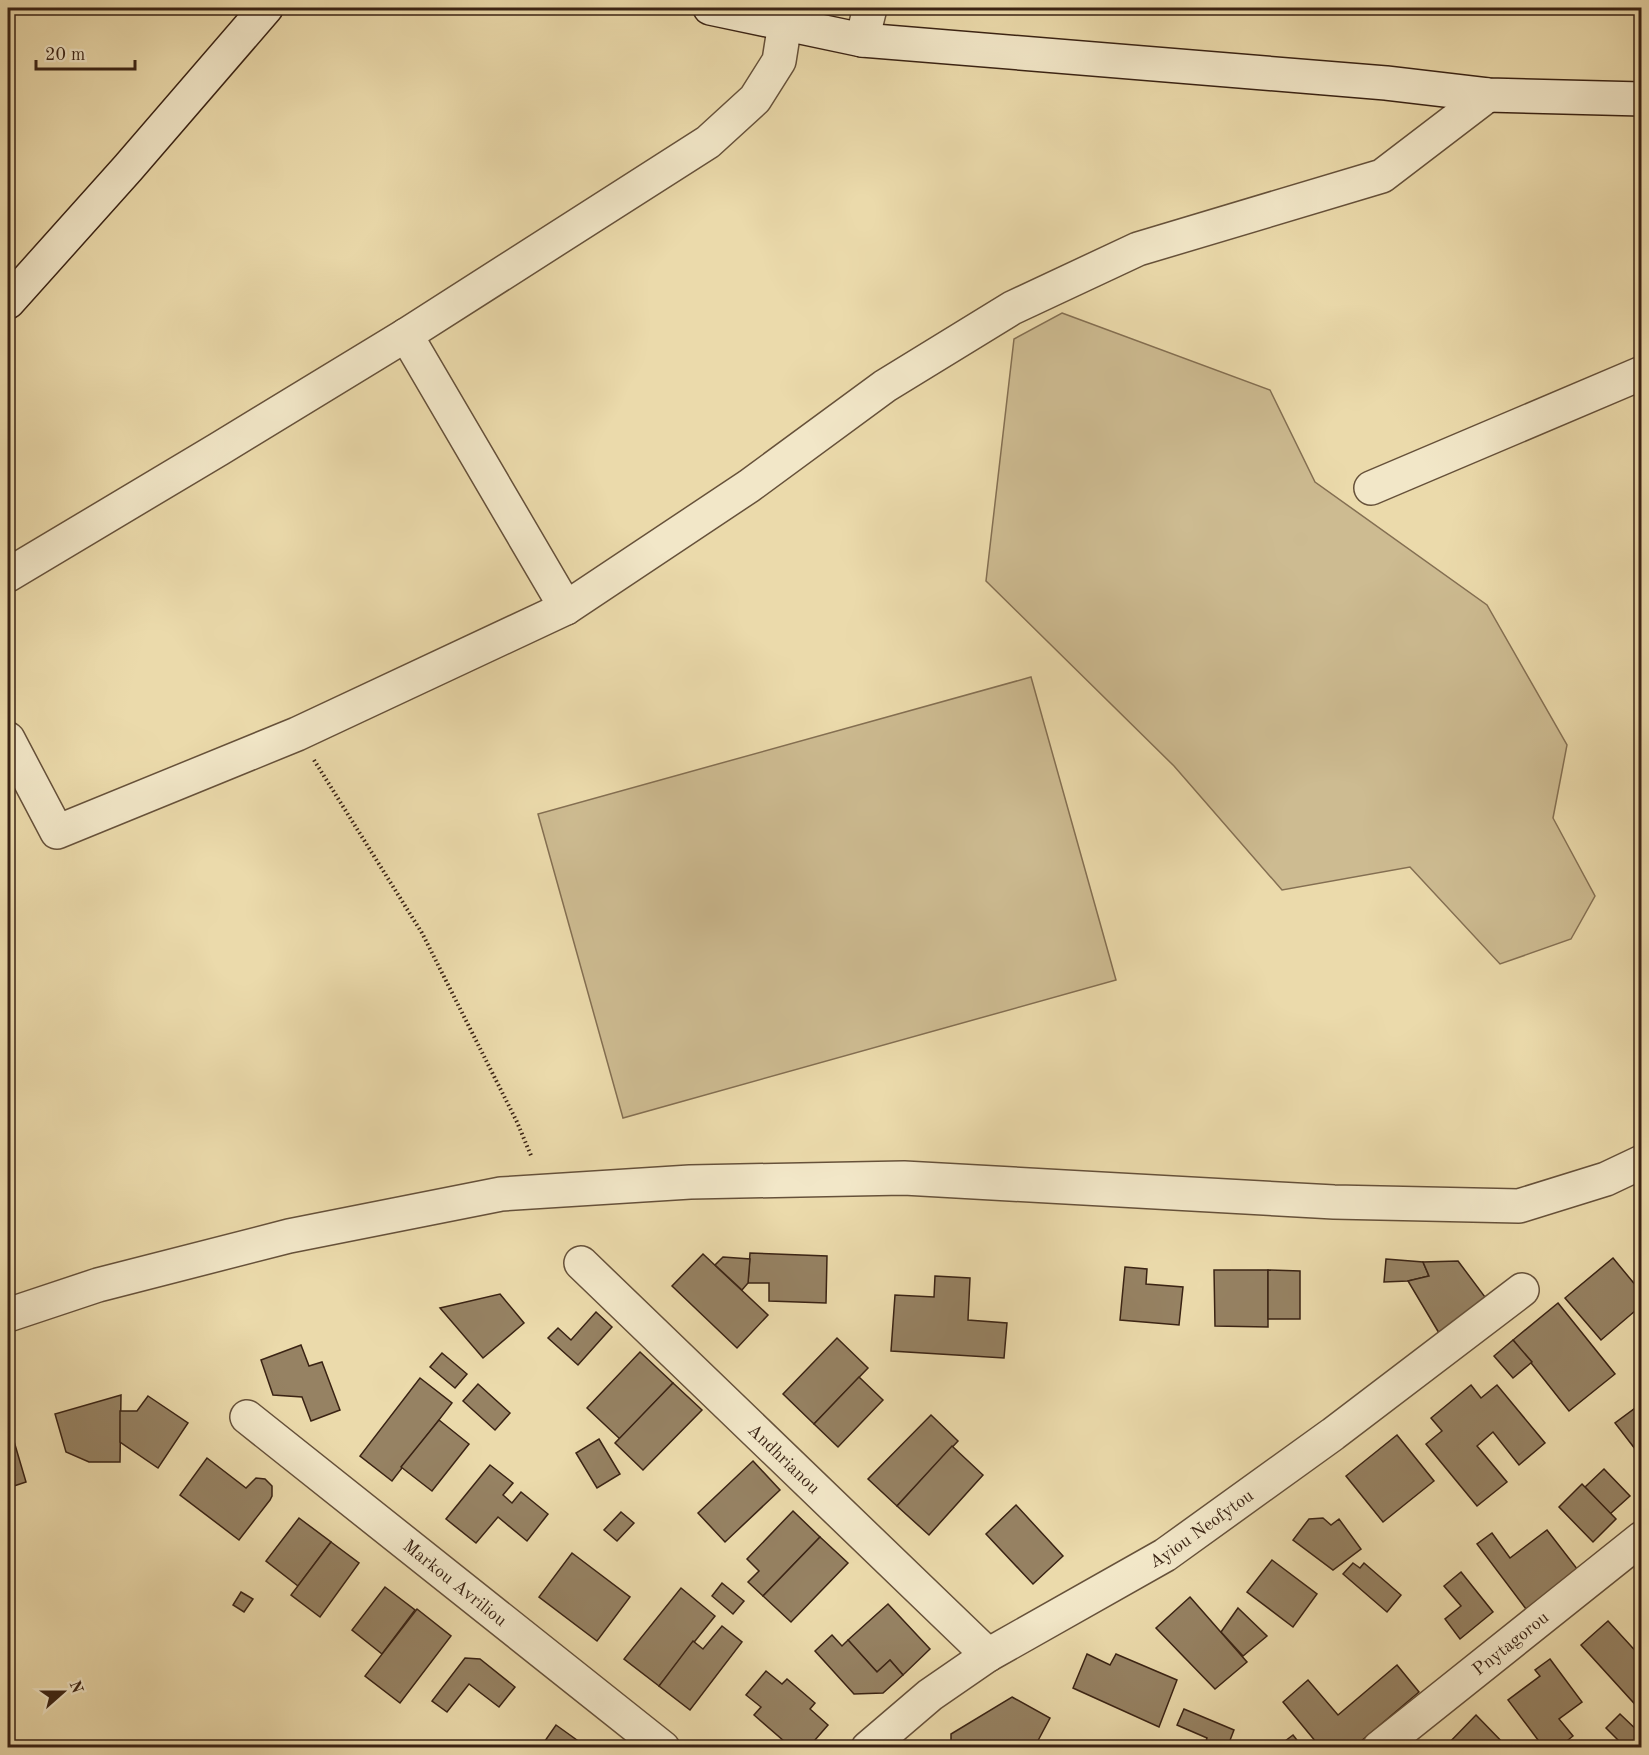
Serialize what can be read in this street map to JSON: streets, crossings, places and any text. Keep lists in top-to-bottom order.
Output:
{
  "streets": {
    "street": [
      "Andhrianou",
      "Ayiou Neofytou",
      "Markou Avriliou",
      "Pnytagorou"
    ]
  },
  "crossings": [
    ["Andhrianou", "Ayiou Neofytou"]
  ],
  "scale_bar": "20 m",
  "north": "right"
}
